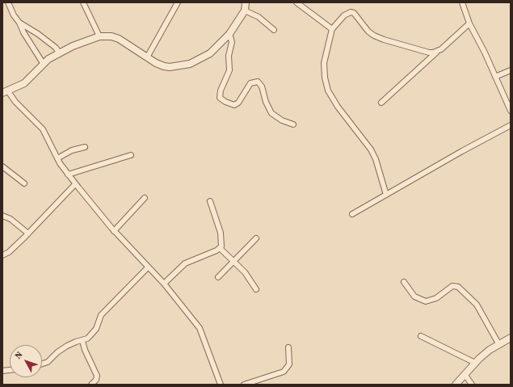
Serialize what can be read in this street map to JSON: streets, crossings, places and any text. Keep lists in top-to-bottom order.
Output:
{
  "north": "top left"
}
